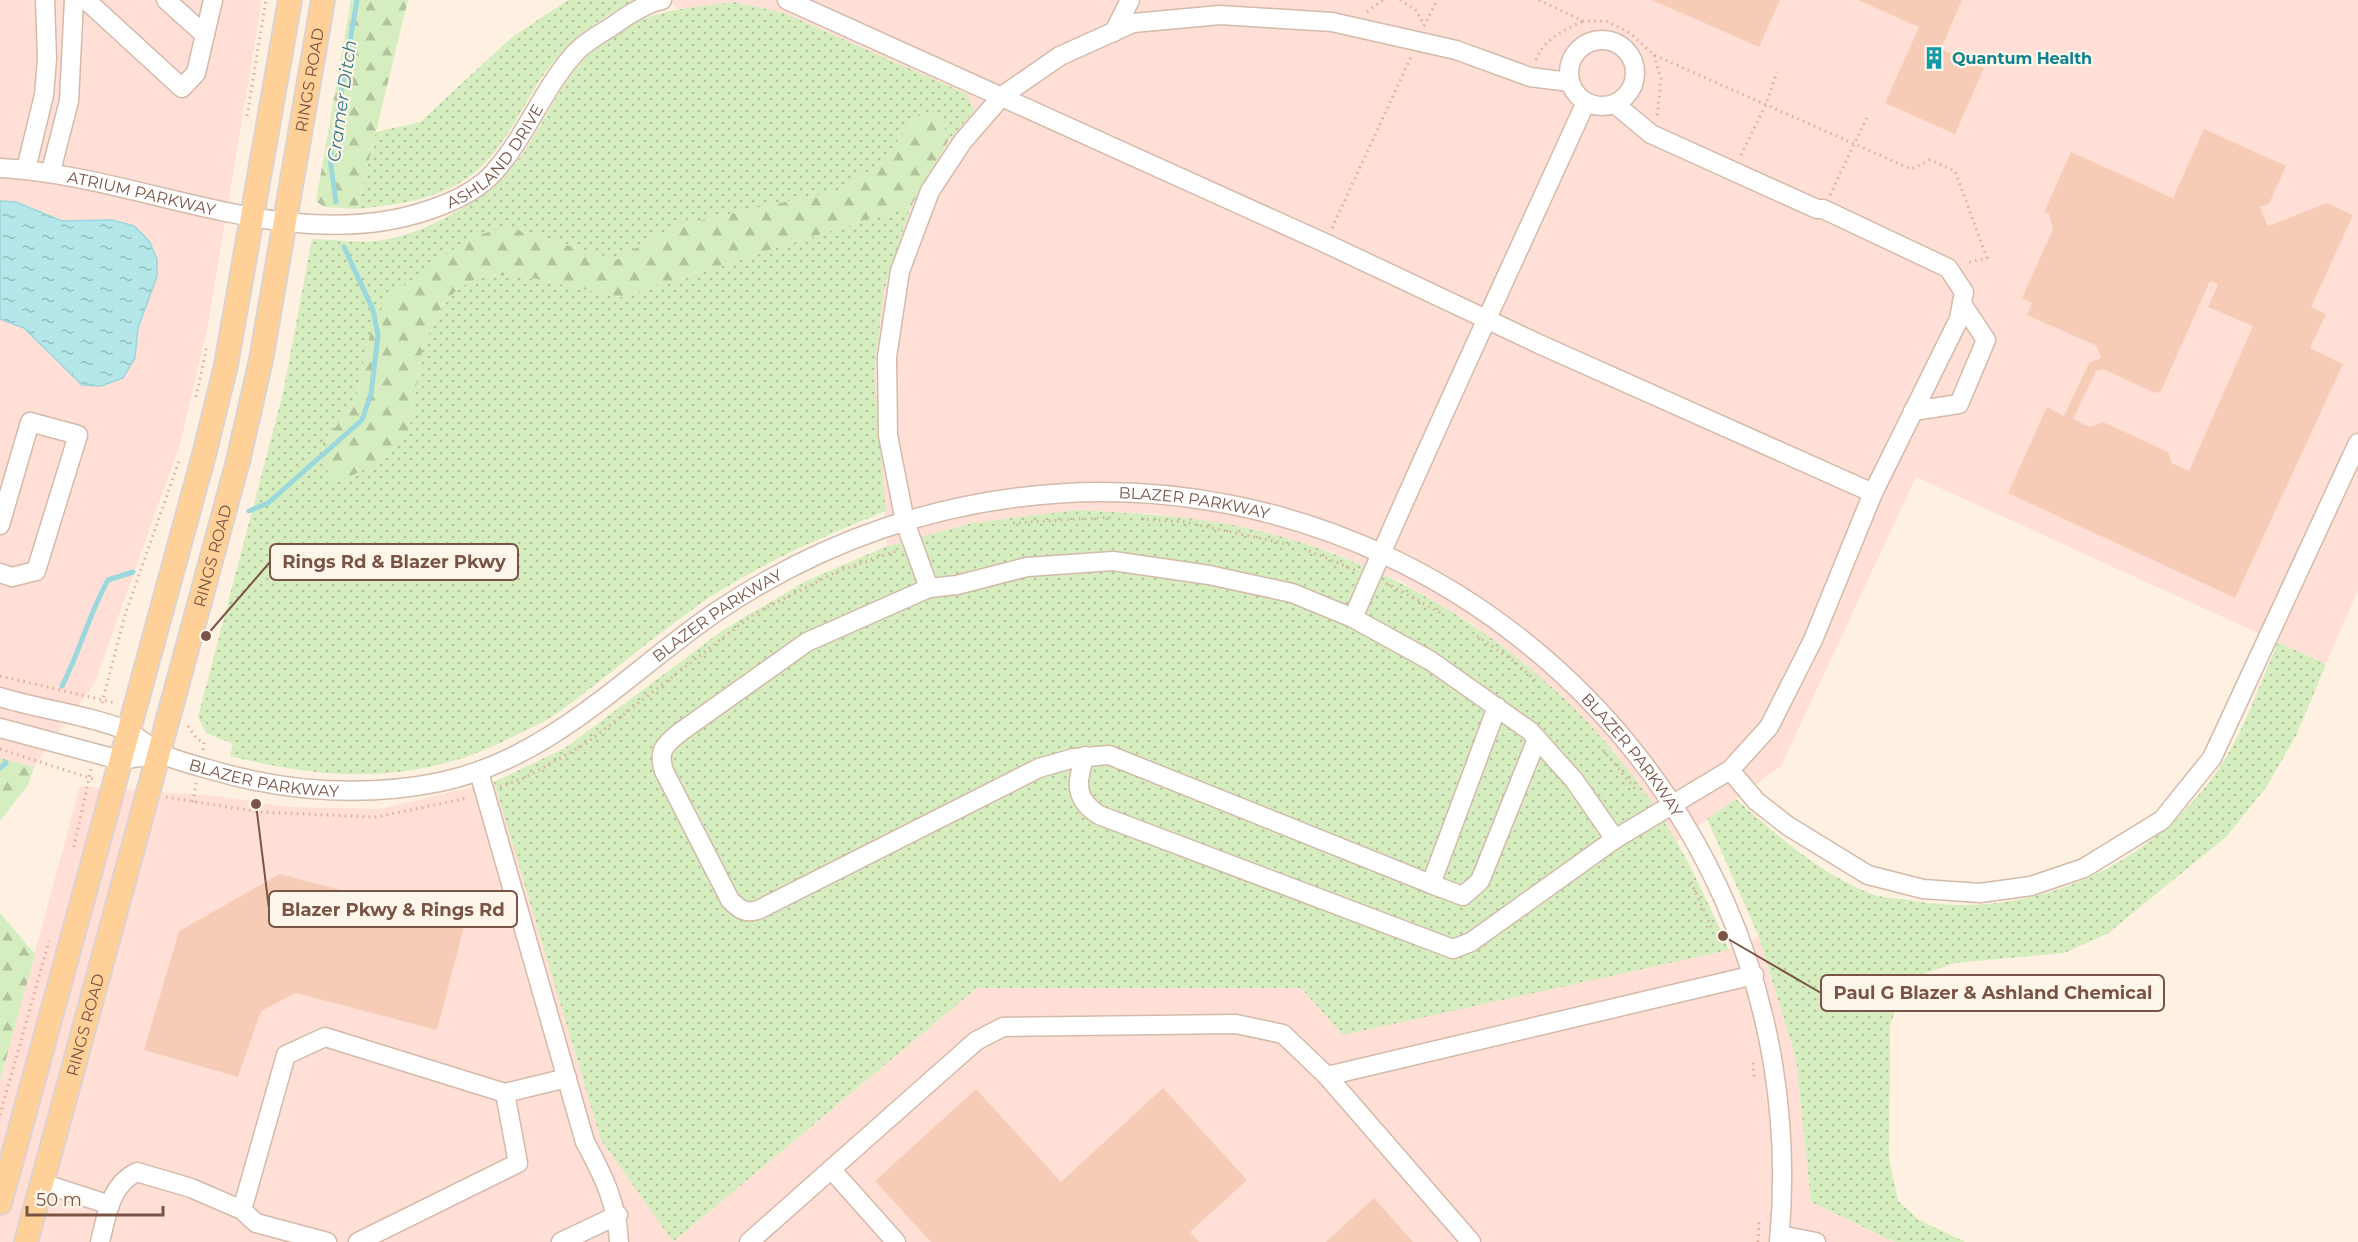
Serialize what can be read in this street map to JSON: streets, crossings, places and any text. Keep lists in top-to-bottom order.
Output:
{
  "streets": {
    "main road": ["RINGS ROAD"],
    "street": ["ASHLAND DRIVE", "ATRIUM PARKWAY", "BLAZER PARKWAY"]
  },
  "crossings": [
    ["RINGS ROAD", "ASHLAND DRIVE"],
    ["RINGS ROAD", "ATRIUM PARKWAY"],
    ["RINGS ROAD", "BLAZER PARKWAY"],
    ["ASHLAND DRIVE", "ATRIUM PARKWAY"]
  ],
  "water": ["Cramer Ditch"],
  "places": {
    "building": ["Quantum Health"],
    "other": ["Rings Rd & Blazer Pkwy", "Blazer Pkwy & Rings Rd", "Paul G Blazer & Ashland Chemical"]
  },
  "scale_bar": "50 m"
}
